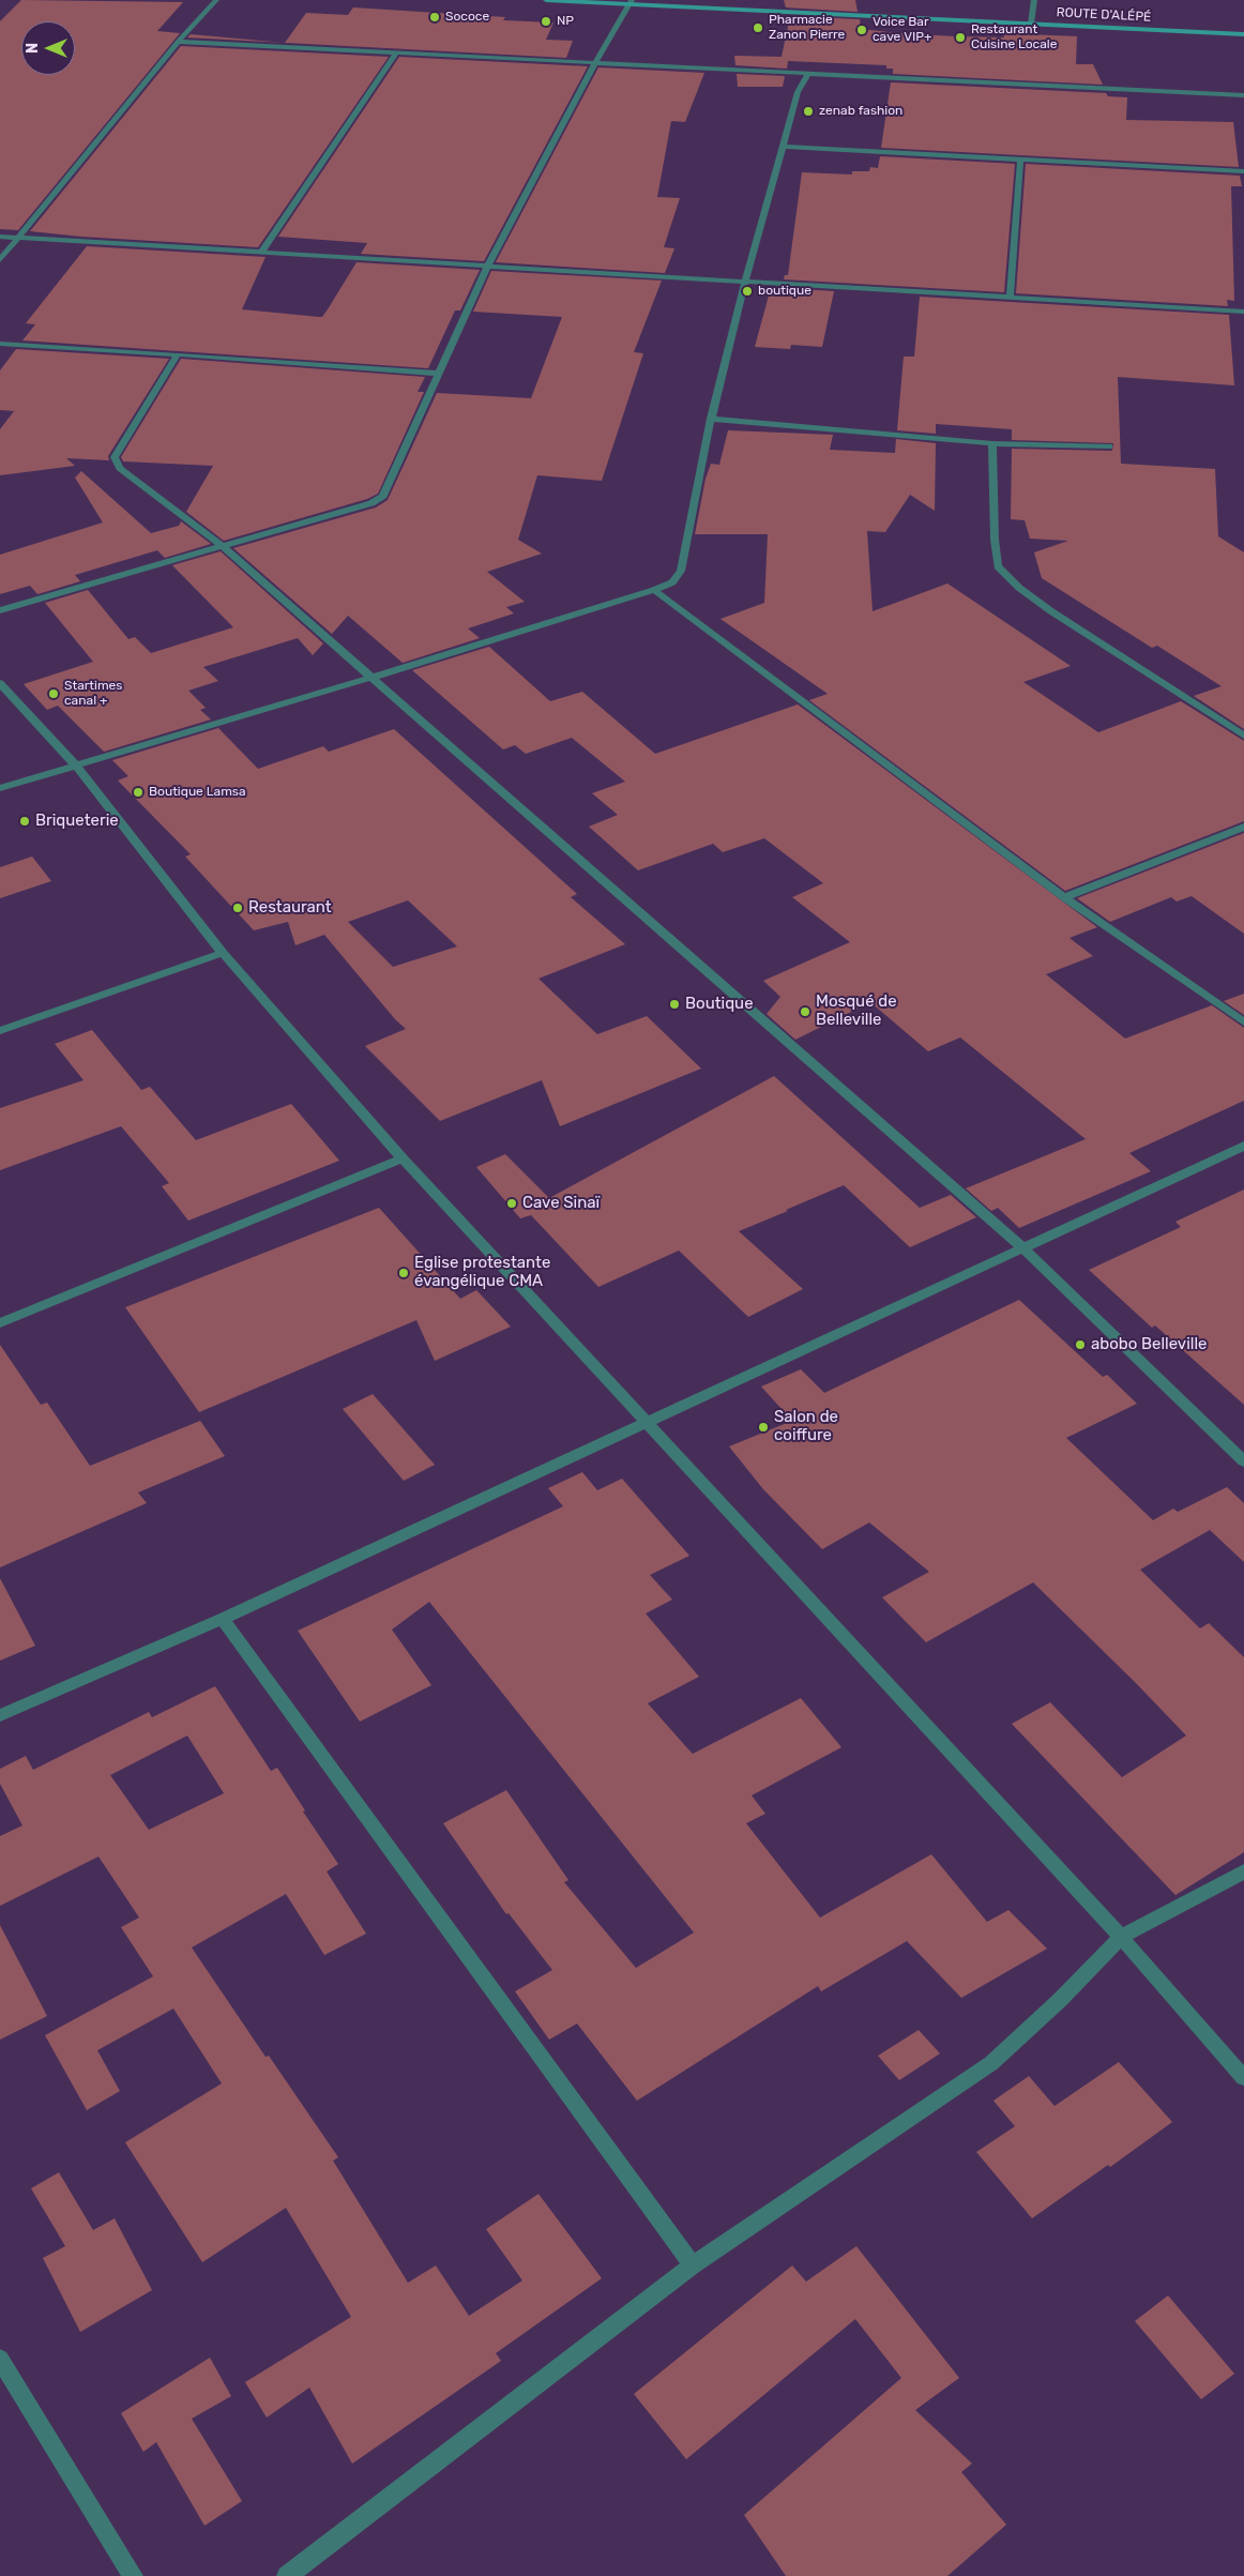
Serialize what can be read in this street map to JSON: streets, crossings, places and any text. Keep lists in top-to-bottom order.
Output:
{
  "streets": {
    "main road": ["ROUTE D'ALÉPÉ"]
  },
  "places": [
    "Sococe",
    "NP",
    "Pharmacie Zanon Pierre",
    "Voice Bar cave VIP+",
    "Restaurant Cuisine Locale",
    "zenab fashion",
    "boutique",
    "Startimes canal +",
    "Boutique Lamsa",
    "Briqueterie",
    "Restaurant",
    "Boutique",
    "Mosqué de Belleville",
    "Cave Sinaï",
    "Eglise protestante évangélique CMA",
    "abobo Belleville",
    "Salon de coiffure"
  ],
  "north": "left"
}
